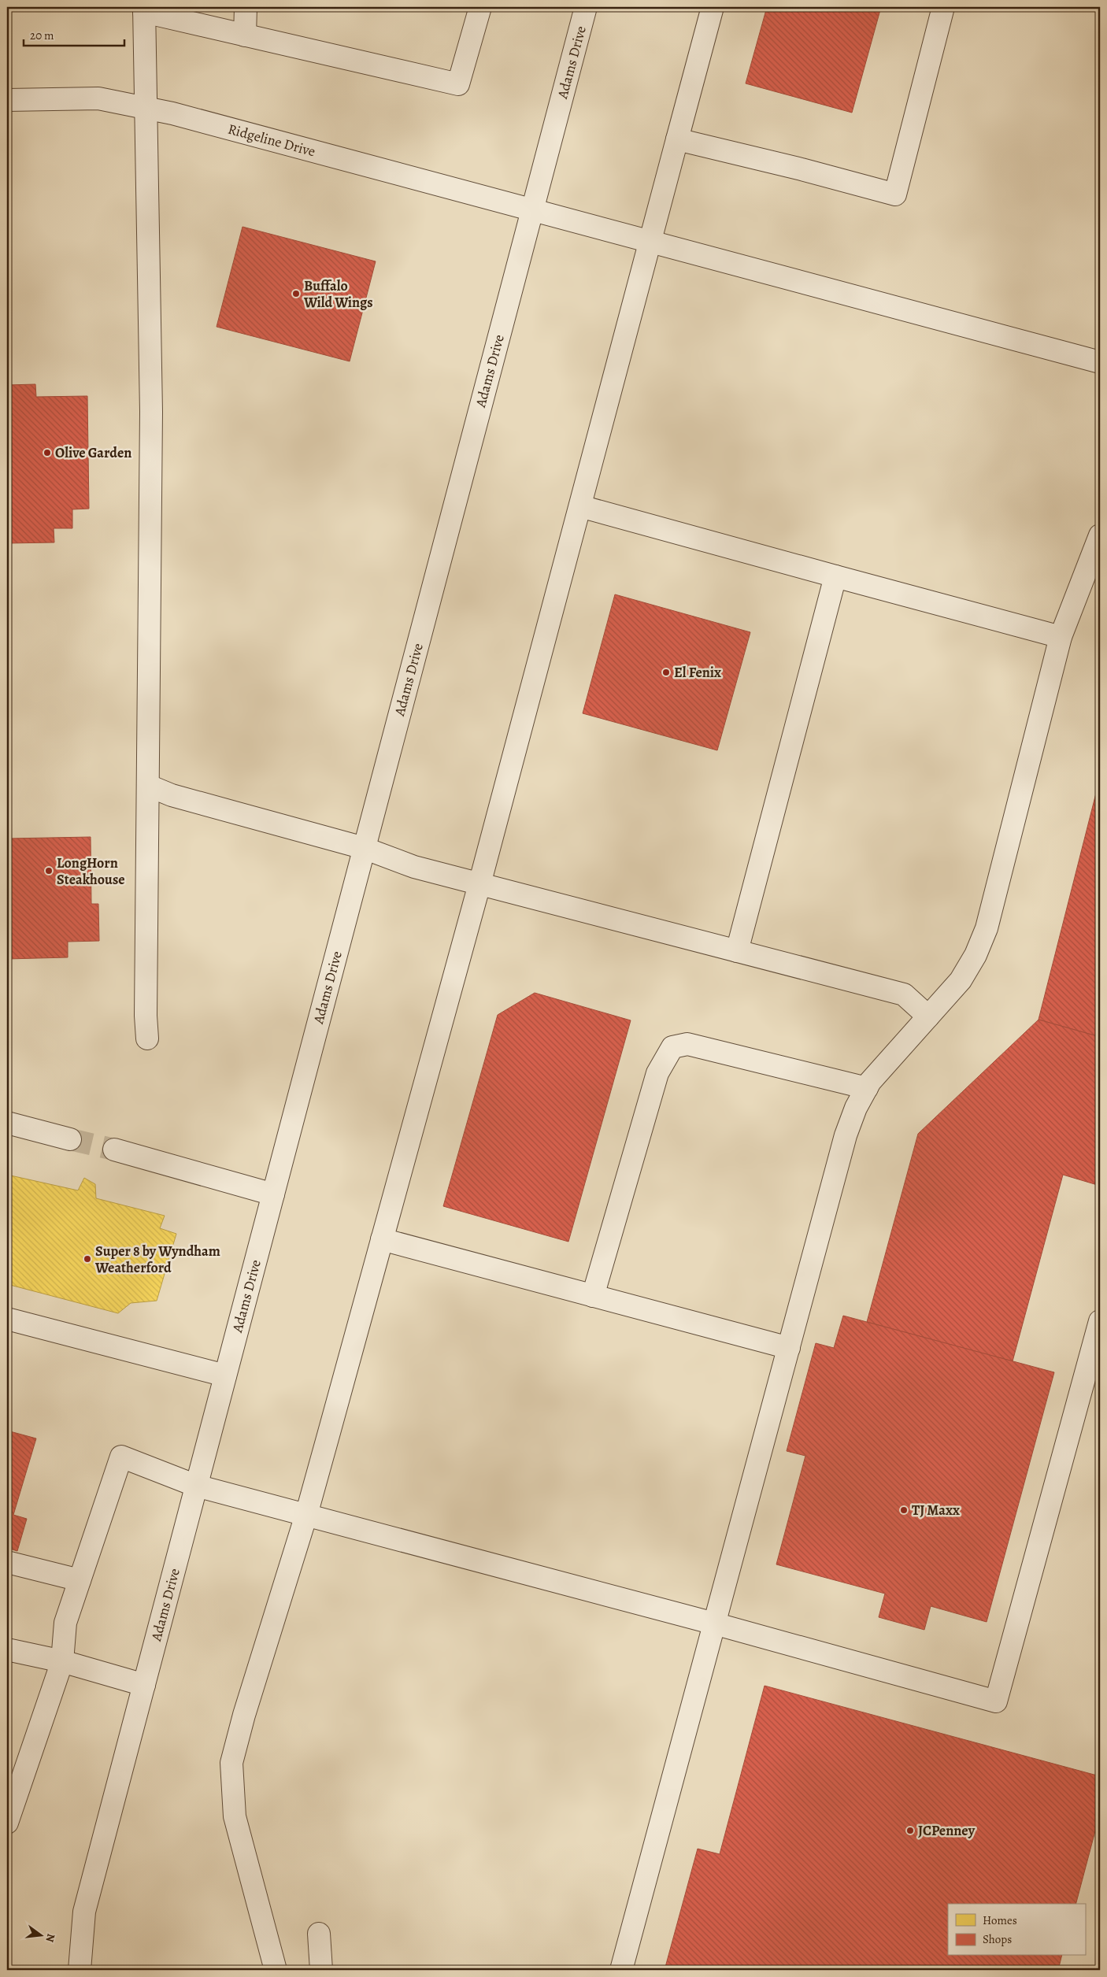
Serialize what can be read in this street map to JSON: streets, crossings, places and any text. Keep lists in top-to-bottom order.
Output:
{
  "streets": {
    "street": ["Adams Drive", "Ridgeline Drive"]
  },
  "crossings": [
    ["Adams Drive", "Ridgeline Drive"]
  ],
  "places": [
    "Buffalo Wild Wings",
    "Olive Garden",
    "El Fenix",
    "LongHorn Steakhouse",
    "Super 8 by Wyndham Weatherford",
    "TJ Maxx",
    "JCPenney"
  ],
  "legend": ["Homes", "Shops"],
  "scale_bar": "20 m",
  "north": "right"
}
